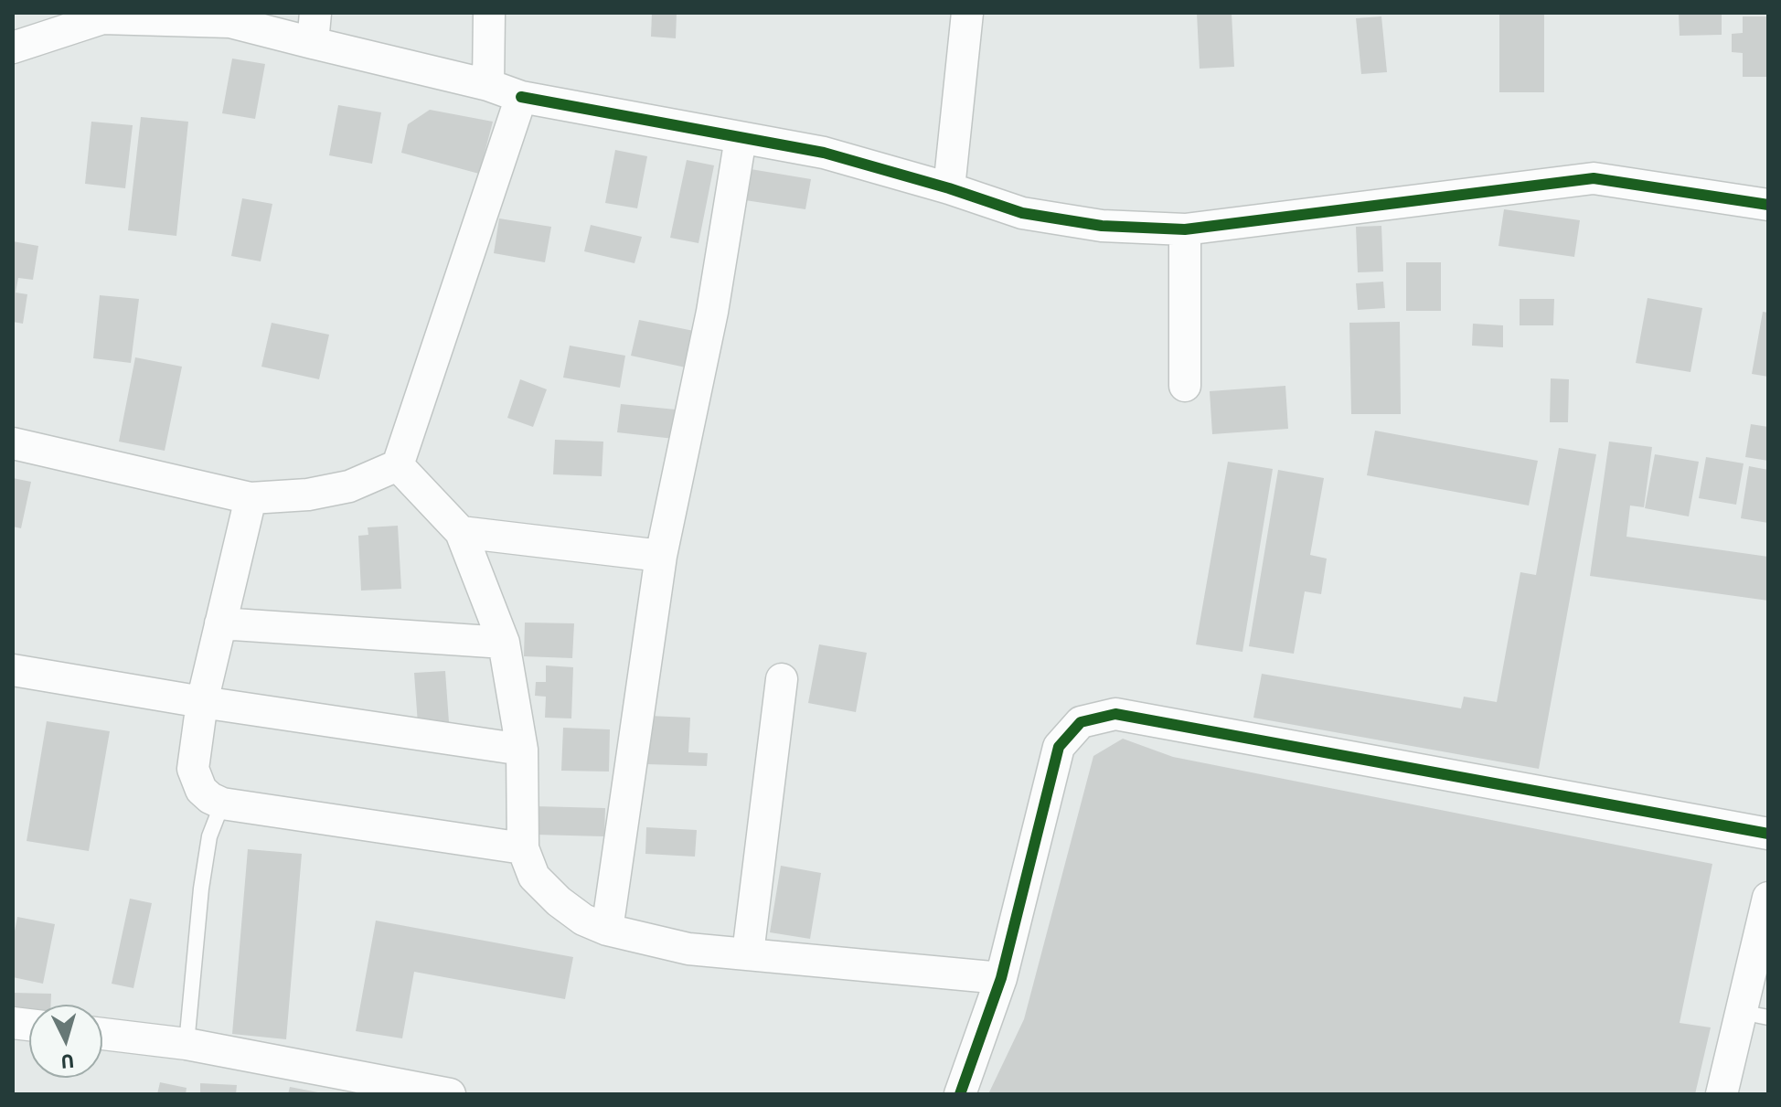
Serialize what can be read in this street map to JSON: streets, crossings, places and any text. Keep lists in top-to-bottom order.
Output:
{
  "north": "bottom"
}
